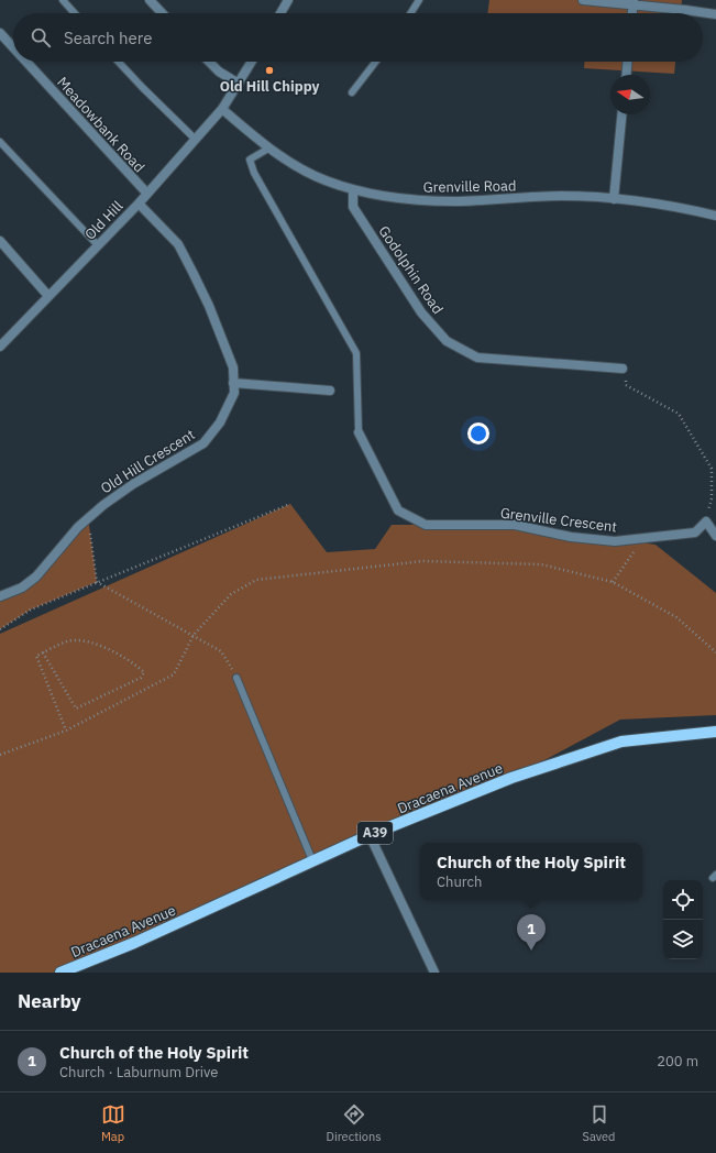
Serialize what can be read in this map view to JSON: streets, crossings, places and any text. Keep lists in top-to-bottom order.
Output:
{
  "streets": {
    "main road": ["Dracaena Avenue", "A39"],
    "street": [
      "Meadowbank Road",
      "Grenville Road",
      "Old Hill",
      "Godolphin Road",
      "Old Hill Crescent",
      "Grenville Crescent"
    ]
  },
  "crossings": [
    ["Meadowbank Road", "Old Hill"],
    ["Grenville Road", "Old Hill"],
    ["Grenville Road", "Godolphin Road"],
    ["Old Hill", "Old Hill Crescent"]
  ],
  "places": ["Old Hill Chippy"],
  "north": "left",
  "page": {
    "search": "Search here",
    "popup": ["Church of the Holy Spirit", "Church"],
    "pins": "1",
    "heading": "Nearby",
    "list": [
      {
        "mark": "1",
        "name": "Church of the Holy Spirit",
        "note": "Church · Laburnum Drive",
        "value": "200 m"
      }
    ],
    "nav": ["Map", "Directions", "Saved"]
  }
}
